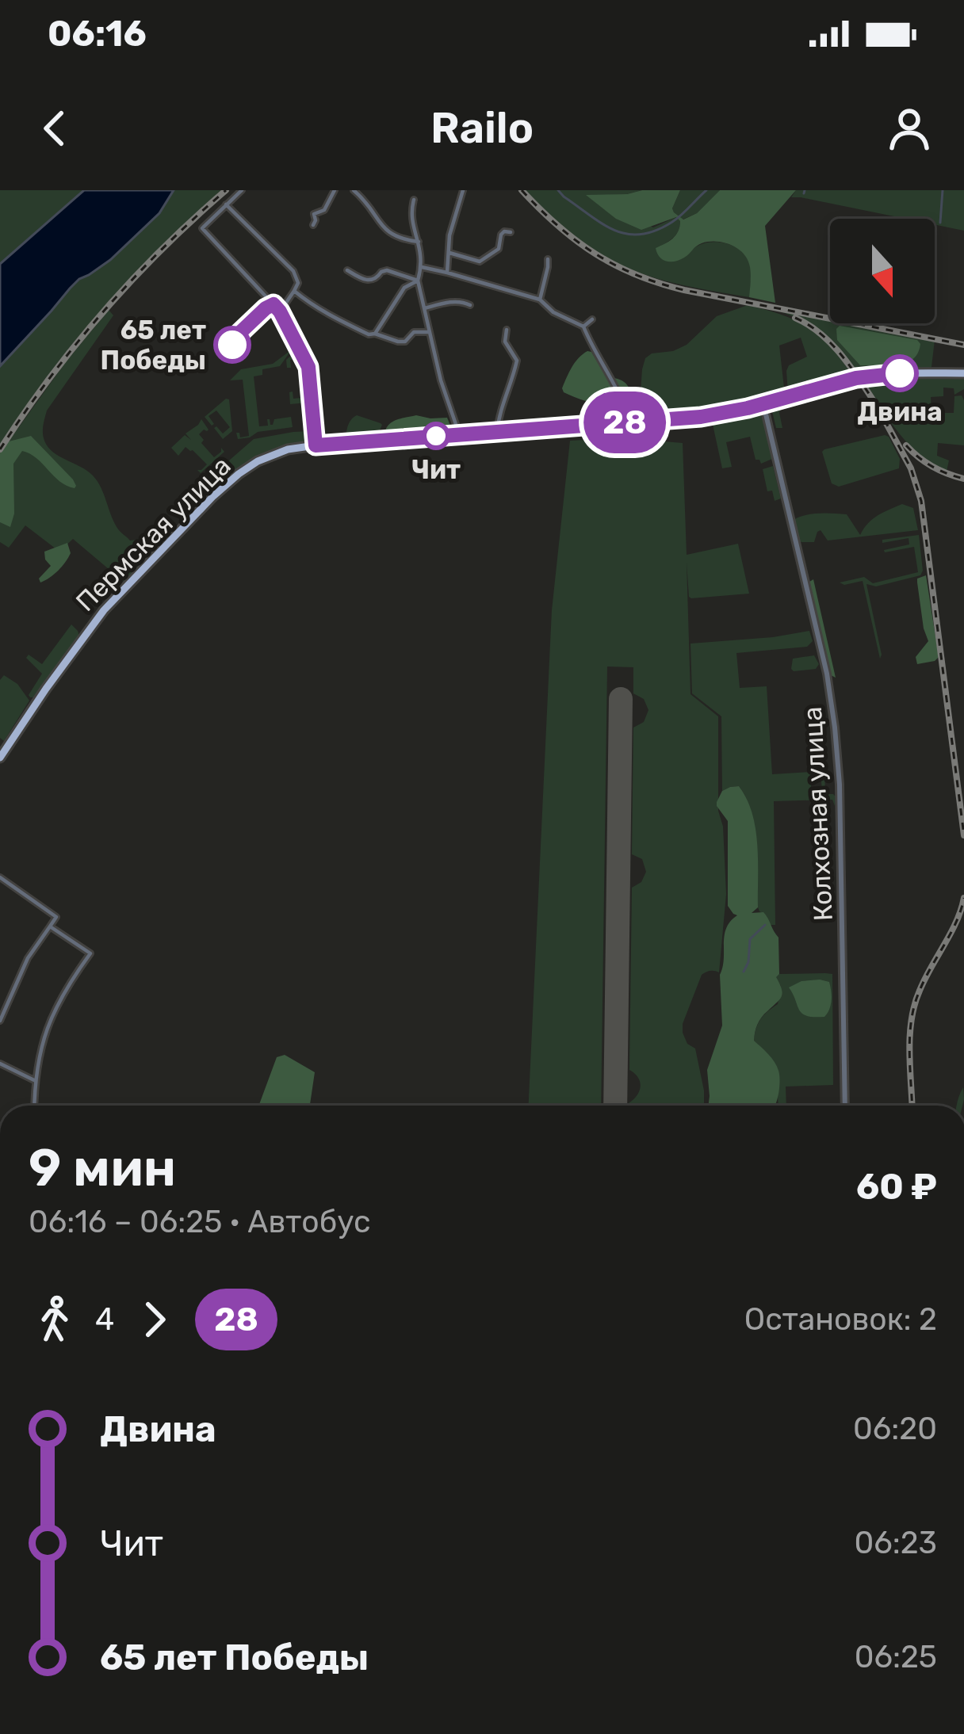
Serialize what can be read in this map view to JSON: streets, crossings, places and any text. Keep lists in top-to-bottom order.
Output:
{
  "streets": {
    "main road": ["Пермская улица"],
    "street": ["Колхозная улица"]
  },
  "crossings": [
    ["Пермская улица", "Колхозная улица"]
  ],
  "places": ["65 лет Победы", "Двина", "Чит"],
  "lines": ["bus line 28"],
  "north": "bottom",
  "page": {
    "status": "06:16",
    "header": "Railo",
    "on_map": "28",
    "heading": ["9 мин", "06:16 – 06:25 · Автобус", "60 ₽"],
    "legs": ["4", "28", "Остановок: 2"],
    "list": [
      {
        "name": "Двина",
        "value": "06:20"
      },
      {
        "name": "Чит",
        "value": "06:23"
      },
      {
        "name": "65 лет Победы",
        "value": "06:25"
      }
    ]
  }
}
